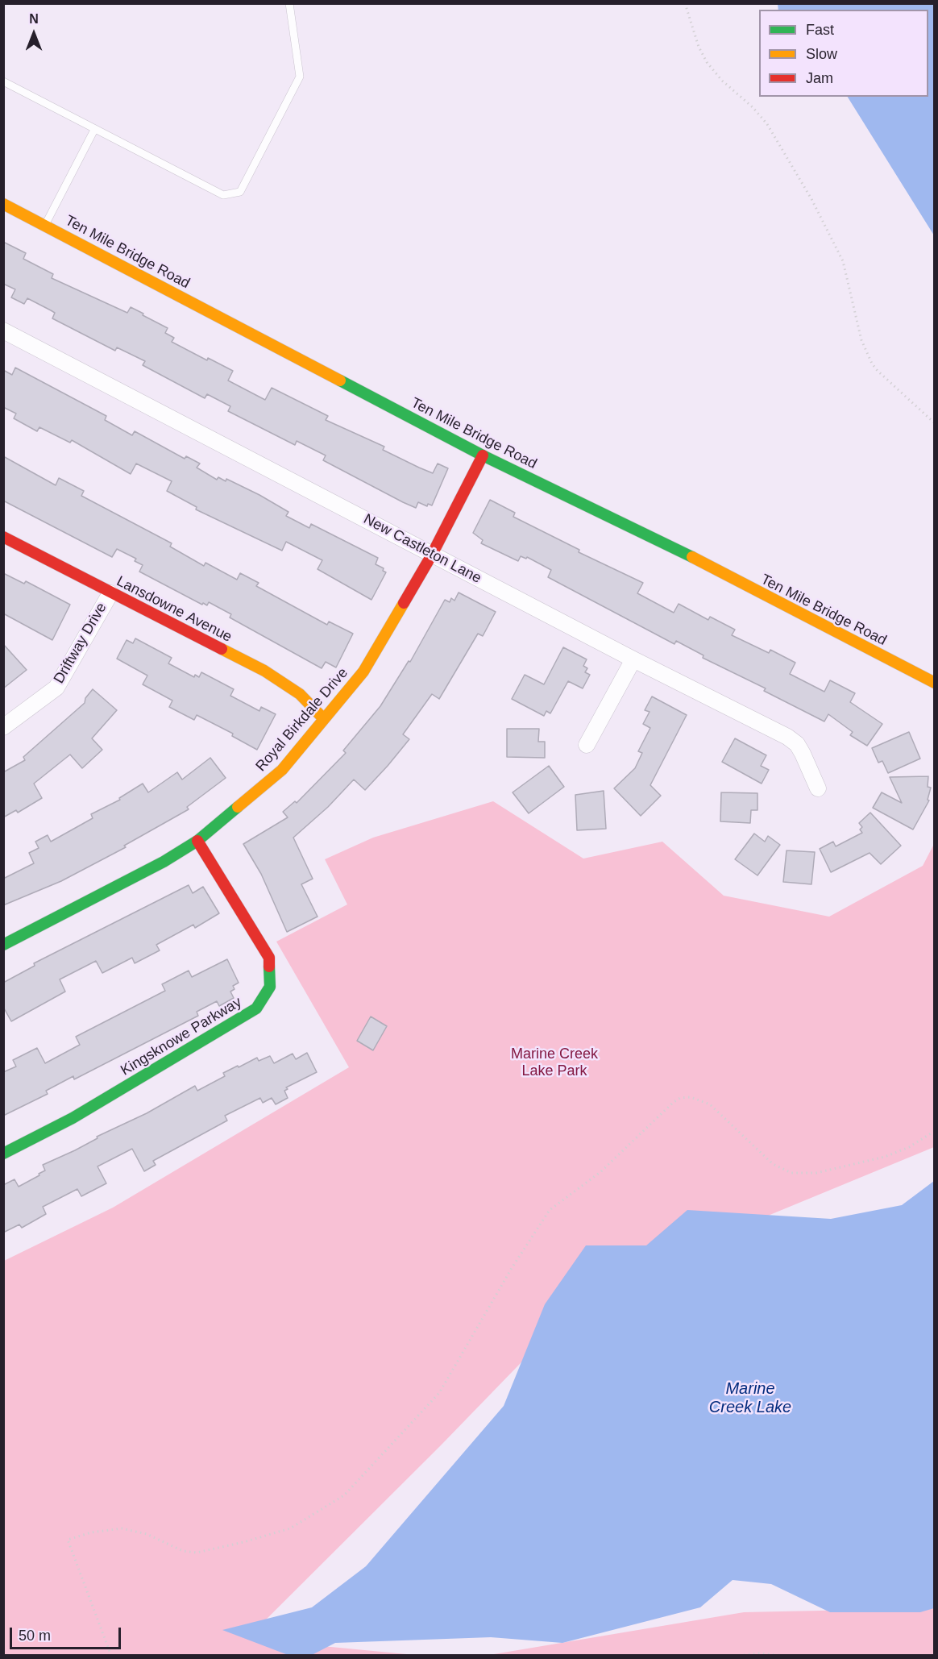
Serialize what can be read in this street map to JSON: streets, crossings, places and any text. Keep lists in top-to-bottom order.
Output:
{
  "streets": {
    "street": [
      "Ten Mile Bridge Road",
      "New Castleton Lane",
      "Lansdowne Avenue",
      "Driftway Drive",
      "Royal Birkdale Drive",
      "Kingsknowe Parkway"
    ]
  },
  "crossings": [
    ["Ten Mile Bridge Road", "Royal Birkdale Drive"],
    ["New Castleton Lane", "Royal Birkdale Drive"],
    ["Lansdowne Avenue", "Driftway Drive"],
    ["Lansdowne Avenue", "Royal Birkdale Drive"],
    ["Royal Birkdale Drive", "Kingsknowe Parkway"]
  ],
  "water": ["Marine Creek Lake"],
  "parks": ["Marine Creek Lake Park"],
  "legend": ["Fast", "Slow", "Jam"],
  "scale_bar": "50 m",
  "north": "top"
}
